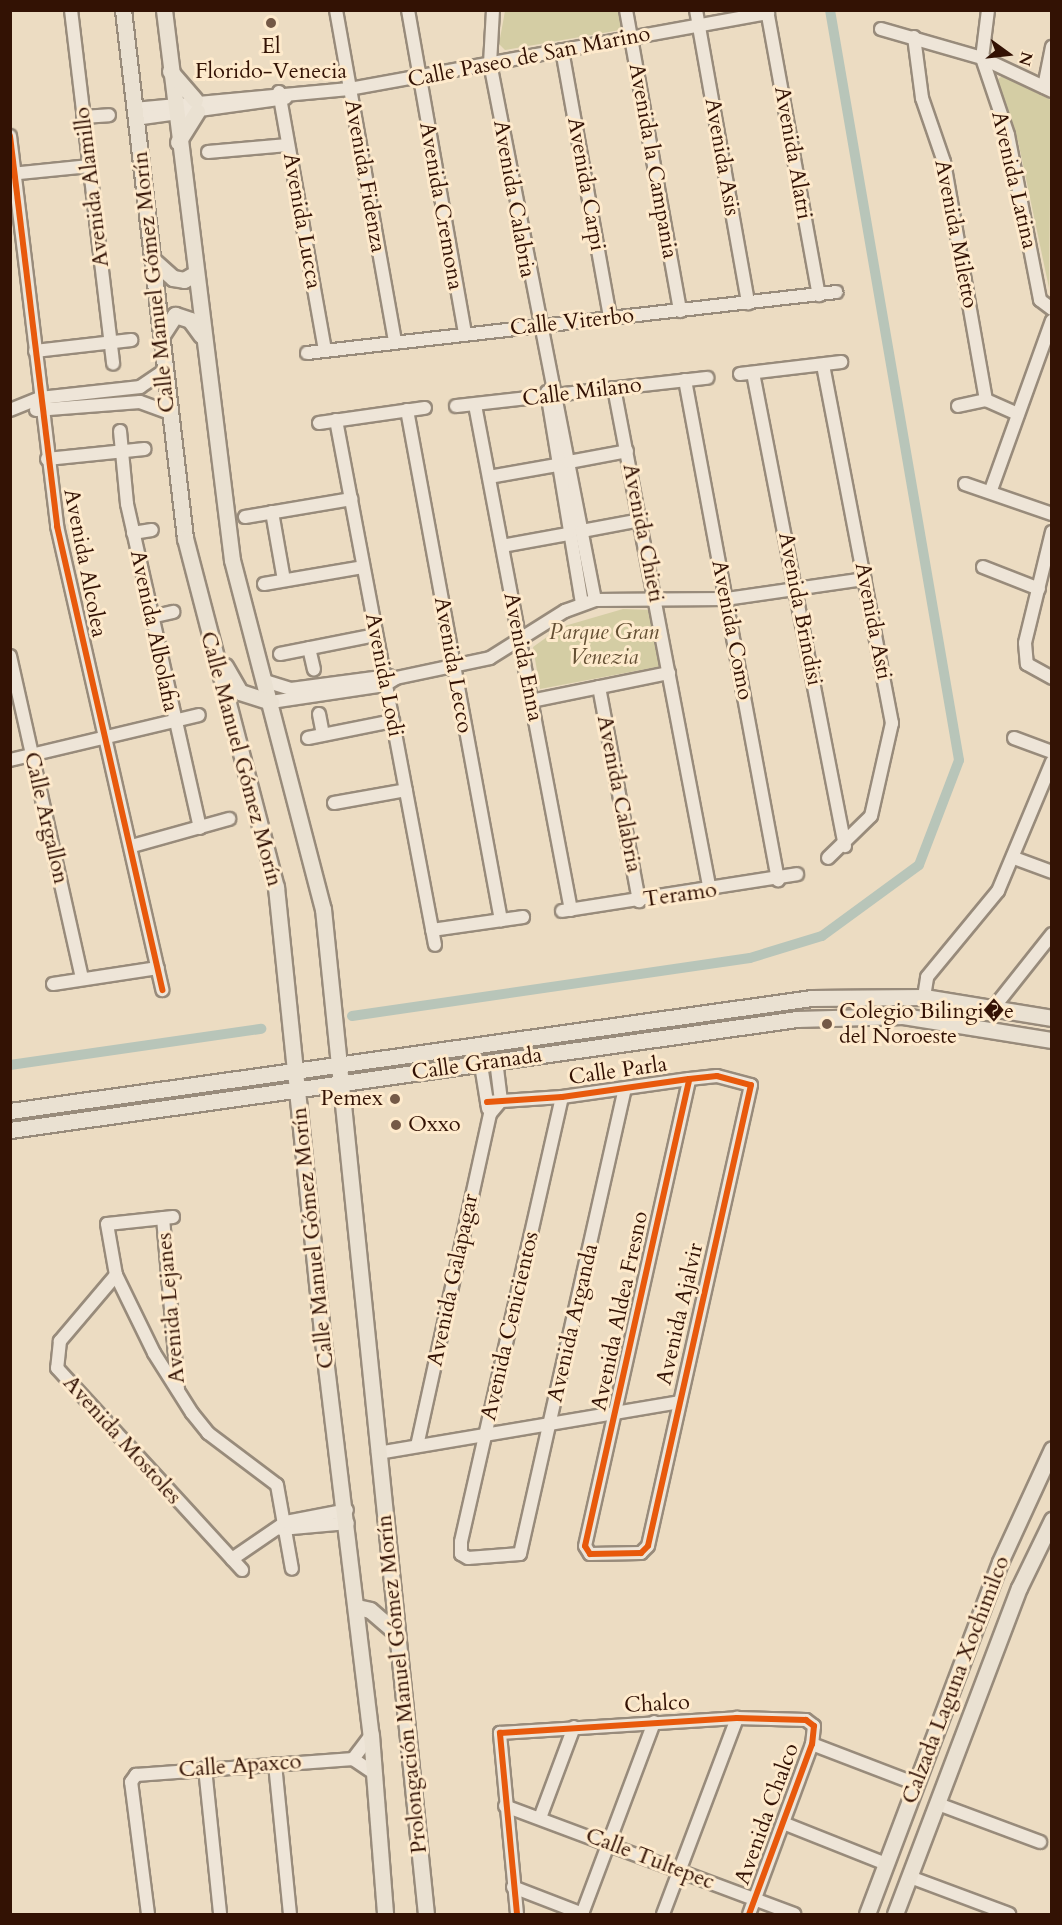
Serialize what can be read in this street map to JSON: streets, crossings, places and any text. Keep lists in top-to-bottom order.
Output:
{
  "streets": {
    "main road": [
      "Calle Manuel Gómez Morín",
      "Calle Granada",
      "Calzada Laguna Xochimilco",
      "Prolongación Manuel Gómez Morín"
    ],
    "street": [
      "Calle Paseo de San Marino",
      "Avenida Alatri",
      "Avenida Asis",
      "Avenida la Campania",
      "Avenida Fidenza",
      "Avenida Latina",
      "Avenida Carpi",
      "Avenida Alamillo",
      "Avenida Calabria",
      "Avenida Cremona",
      "Avenida Lucca",
      "Avenida Miletto",
      "Calle Viterbo",
      "Calle Milano",
      "Avenida Chieti",
      "Avenida Alcolea",
      "Avenida Brindisi",
      "Avenida Asti",
      "Avenida Como",
      "Avenida Albolafia",
      "Avenida Enna",
      "Avenida Lecco",
      "Avenida Lodi",
      "Calle Argallon",
      "Teramo",
      "Calle Parla",
      "Avenida Galapagar",
      "Avenida Lejanes",
      "Avenida Aldea Fresno",
      "Avenida Ajalvir",
      "Avenida Arganda",
      "Avenida Cenicientos",
      "Avenida Mostoles",
      "Chalco",
      "Calle Apaxco",
      "Avenida Chalco",
      "Calle Tultepec"
    ]
  },
  "crossings": [
    ["Calle Paseo de San Marino", "Avenida Alatri"],
    ["Calle Paseo de San Marino", "Avenida Asis"],
    ["Calle Paseo de San Marino", "Avenida la Campania"],
    ["Calle Paseo de San Marino", "Avenida Fidenza"],
    ["Calle Paseo de San Marino", "Avenida Carpi"],
    ["Calle Paseo de San Marino", "Avenida Calabria"],
    ["Calle Paseo de San Marino", "Avenida Cremona"],
    ["Calle Paseo de San Marino", "Avenida Lucca"],
    ["Calle Paseo de San Marino", "Calle Manuel Gómez Morín"],
    ["Avenida Alatri", "Calle Viterbo"],
    ["Avenida Asis", "Calle Viterbo"],
    ["Avenida la Campania", "Calle Viterbo"],
    ["Avenida Fidenza", "Calle Viterbo"],
    ["Avenida Carpi", "Calle Viterbo"],
    ["Avenida Calabria", "Calle Viterbo"],
    ["Avenida Calabria", "Calle Milano"],
    ["Avenida Calabria", "Teramo"],
    ["Avenida Cremona", "Calle Viterbo"],
    ["Avenida Lucca", "Calle Viterbo"],
    ["Calle Manuel Gómez Morín", "Calle Granada"],
    ["Calle Manuel Gómez Morín", "Prolongación Manuel Gómez Morín"],
    ["Calle Milano", "Avenida Chieti"],
    ["Calle Milano", "Avenida Como"],
    ["Calle Milano", "Avenida Enna"],
    ["Avenida Chieti", "Teramo"],
    ["Avenida Brindisi", "Avenida Asti"],
    ["Avenida Como", "Teramo"],
    ["Avenida Enna", "Teramo"],
    ["Calle Granada", "Avenida Galapagar"],
    ["Calle Parla", "Avenida Galapagar"],
    ["Calle Parla", "Avenida Aldea Fresno"],
    ["Calle Parla", "Avenida Ajalvir"],
    ["Calle Parla", "Avenida Arganda"],
    ["Calle Parla", "Avenida Cenicientos"],
    ["Avenida Lejanes", "Avenida Mostoles"],
    ["Avenida Aldea Fresno", "Avenida Ajalvir"],
    ["Avenida Arganda", "Avenida Cenicientos"],
    ["Chalco", "Avenida Chalco"],
    ["Chalco", "Calle Tultepec"],
    ["Avenida Chalco", "Calle Tultepec"]
  ],
  "parks": ["Parque Gran Venezia"],
  "places": [
    "El Florido-Venecia",
    "Colegio Bilingi�e del Noroeste",
    "Pemex",
    "Oxxo"
  ],
  "north": "right"
}
